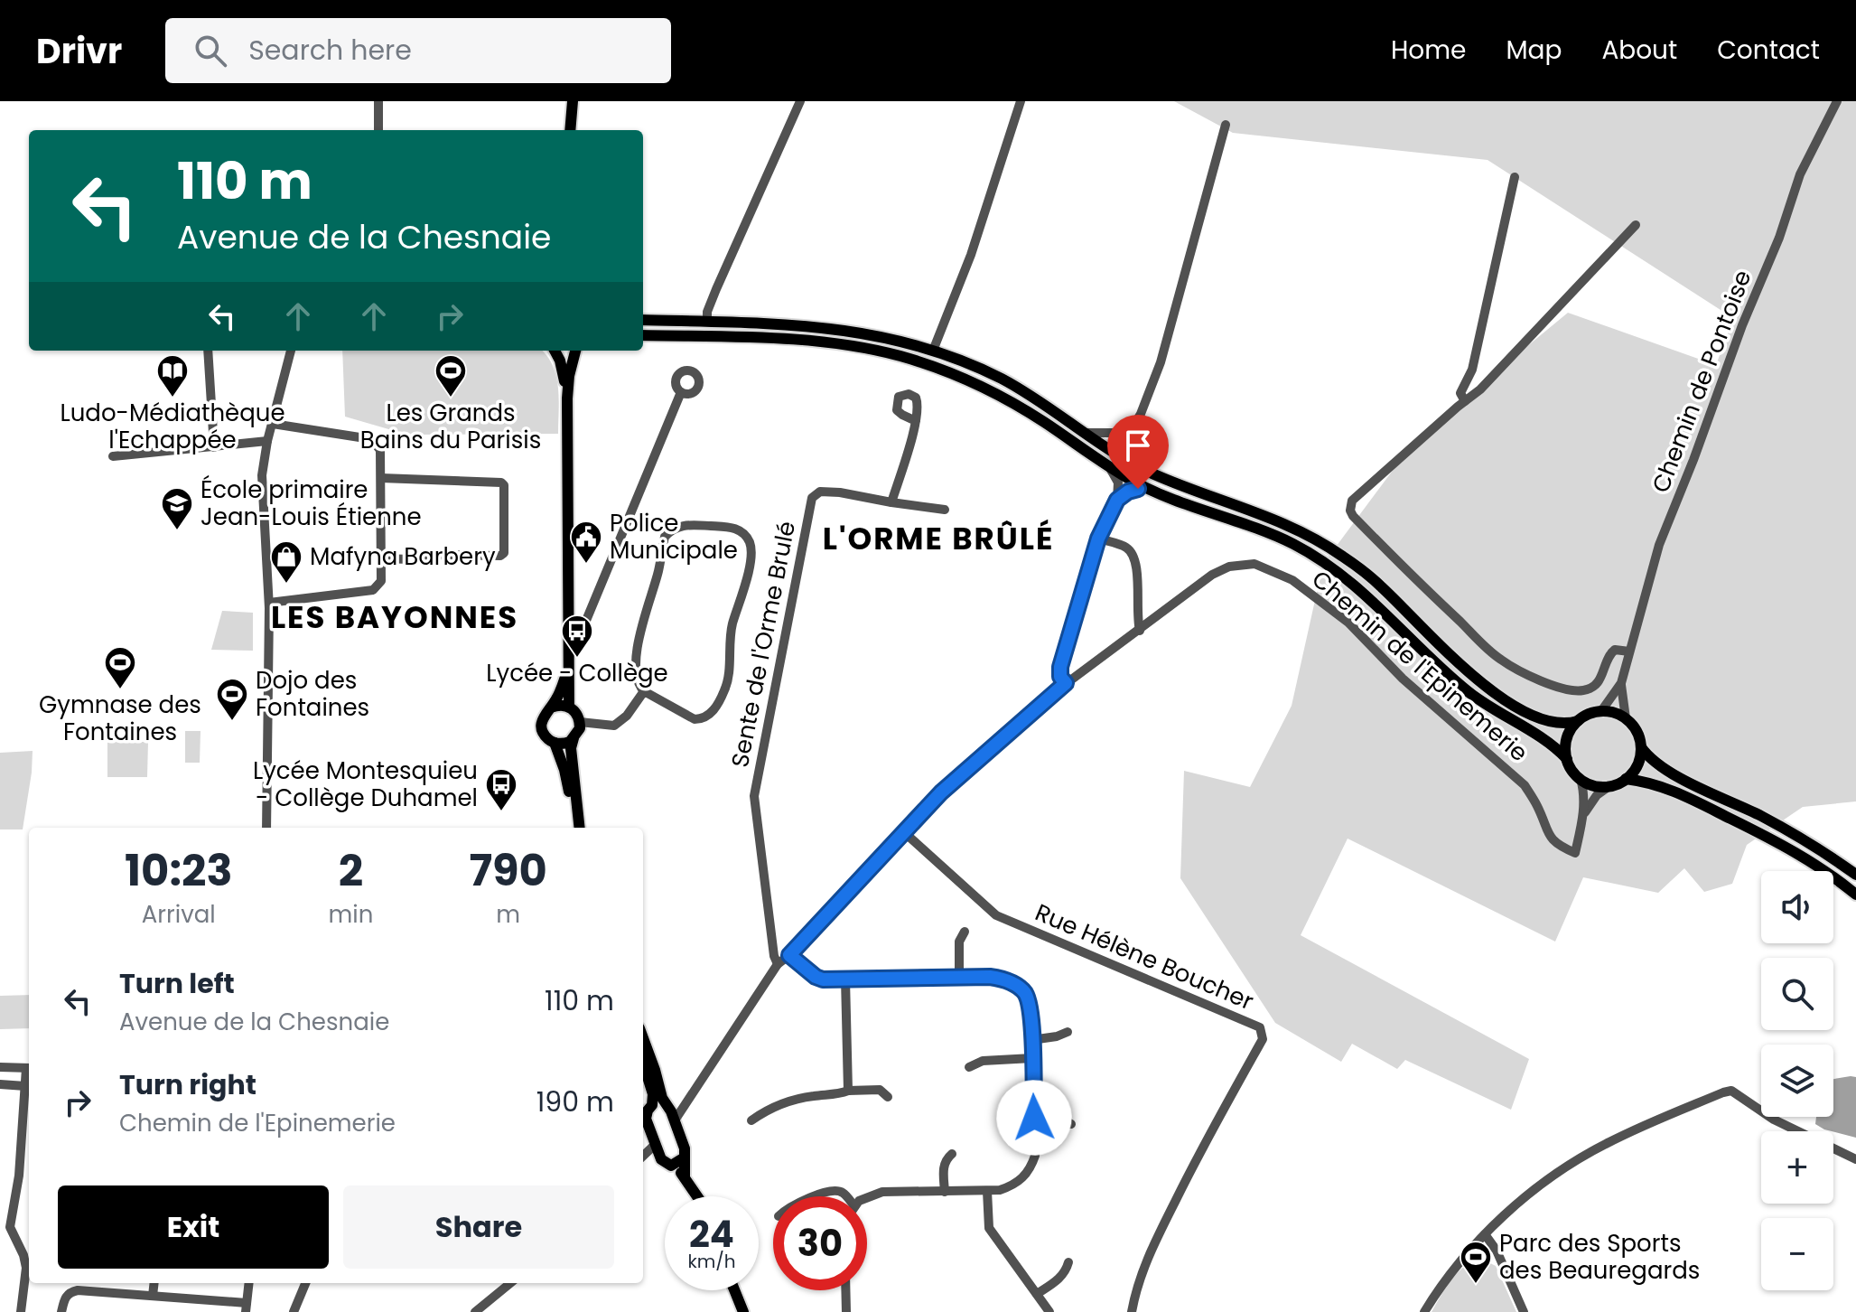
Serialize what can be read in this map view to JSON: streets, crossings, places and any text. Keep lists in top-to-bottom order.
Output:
{
  "streets": {
    "street": [
      "Chemin de Pontoise",
      "Sente de l'Orme Brulé",
      "Chemin de l'Epinemerie",
      "Rue Hélène Boucher"
    ]
  },
  "crossings": [
    ["Sente de l'Orme Brulé", "Chemin de l'Epinemerie"],
    ["Chemin de l'Epinemerie", "Rue Hélène Boucher"]
  ],
  "districts": ["L'ORME BRÛLÉ", "LES BAYONNES"],
  "places": {
    "library": ["Ludo-Médiathèque l'Echappée"],
    "sports": [
      "Les Grands Bains du Parisis",
      "Gymnase des Fontaines",
      "Dojo des Fontaines",
      "Parc des Sports des Beauregards"
    ],
    "school or university": ["École primaire Jean-Louis Étienne"],
    "public building": ["Police Municipale"],
    "shop": ["Mafyna Barbery"],
    "bus stop": ["Lycée - Collège", "Lycée Montesquieu - Collège Duhamel"]
  },
  "page": {
    "header": "Drivr",
    "search": "Search here",
    "nav": [
      "Home",
      "Map",
      "About",
      "Contact"
    ],
    "turn": ["110 m", "Avenue de la Chesnaie"],
    "eta": [
      "10:23",
      "Arrival",
      "2",
      "min",
      "790",
      "m"
    ],
    "map_buttons": ["+", "−"],
    "list": [
      {
        "name": "Turn left",
        "note": "Avenue de la Chesnaie",
        "value": "110 m"
      },
      {
        "name": "Turn right",
        "note": "Chemin de l'Epinemerie",
        "value": "190 m"
      }
    ],
    "buttons": ["Exit", "Share"],
    "speed": "24 km/h",
    "limit": "30"
  }
}
